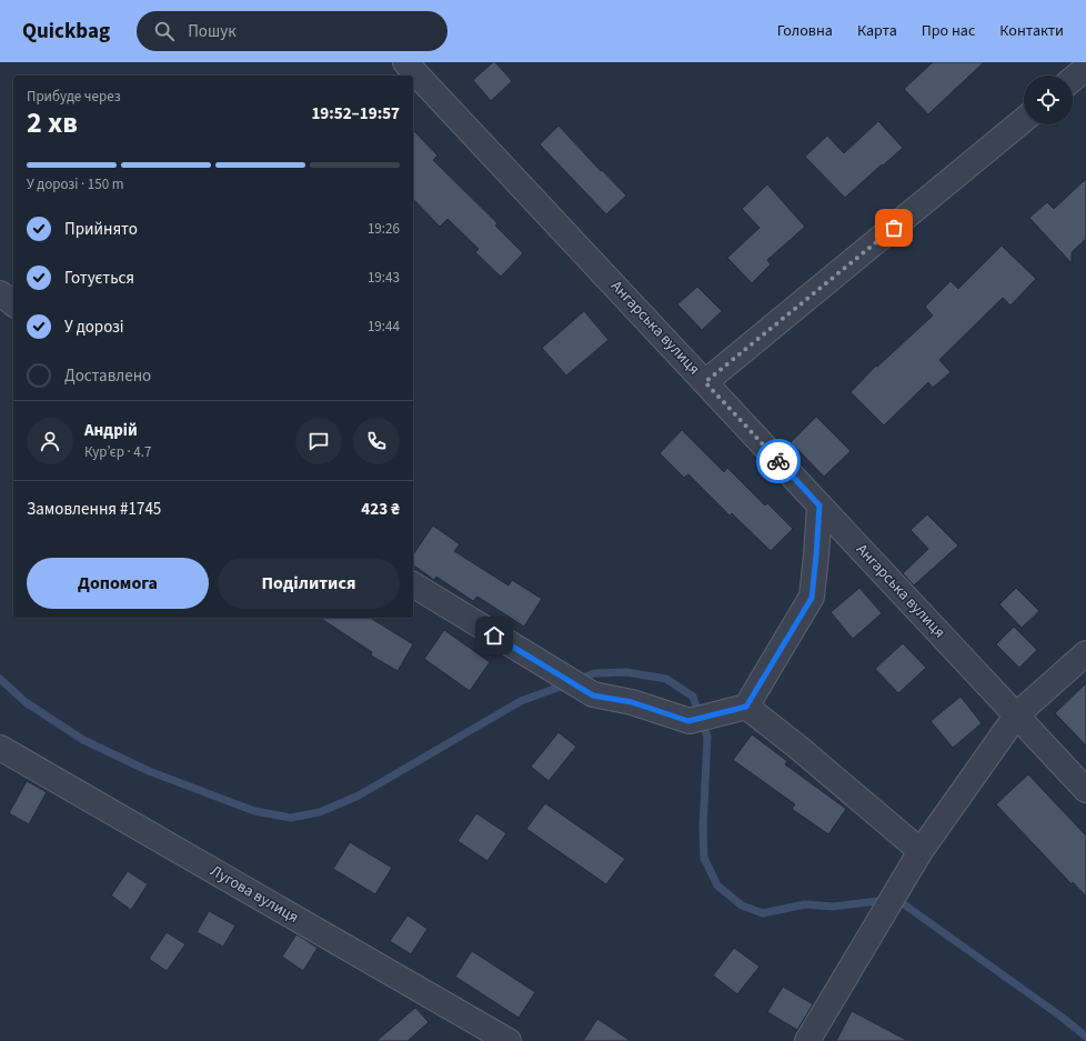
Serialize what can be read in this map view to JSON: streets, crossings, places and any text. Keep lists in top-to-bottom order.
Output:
{
  "streets": {
    "street": ["Ангарська вулиця", "Лугова вулиця"]
  },
  "page": {
    "header": "Quickbag",
    "search": "Пошук",
    "nav": [
      "Головна",
      "Карта",
      "Про нас",
      "Контакти"
    ],
    "heading": ["2 хв", "Прибуде через", "19:52–19:57"],
    "panel": [
      "Андрій",
      "Кур’єр · 4.7",
      "Замовлення #1745",
      "423 ₴"
    ],
    "bar": "У дорозі · 150 m",
    "list": [
      ["Прийнято", "19:26"],
      ["Готується", "19:43"],
      ["У дорозі", "19:44"],
      "Доставлено"
    ],
    "buttons": ["Допомога", "Поділитися"]
  }
}
